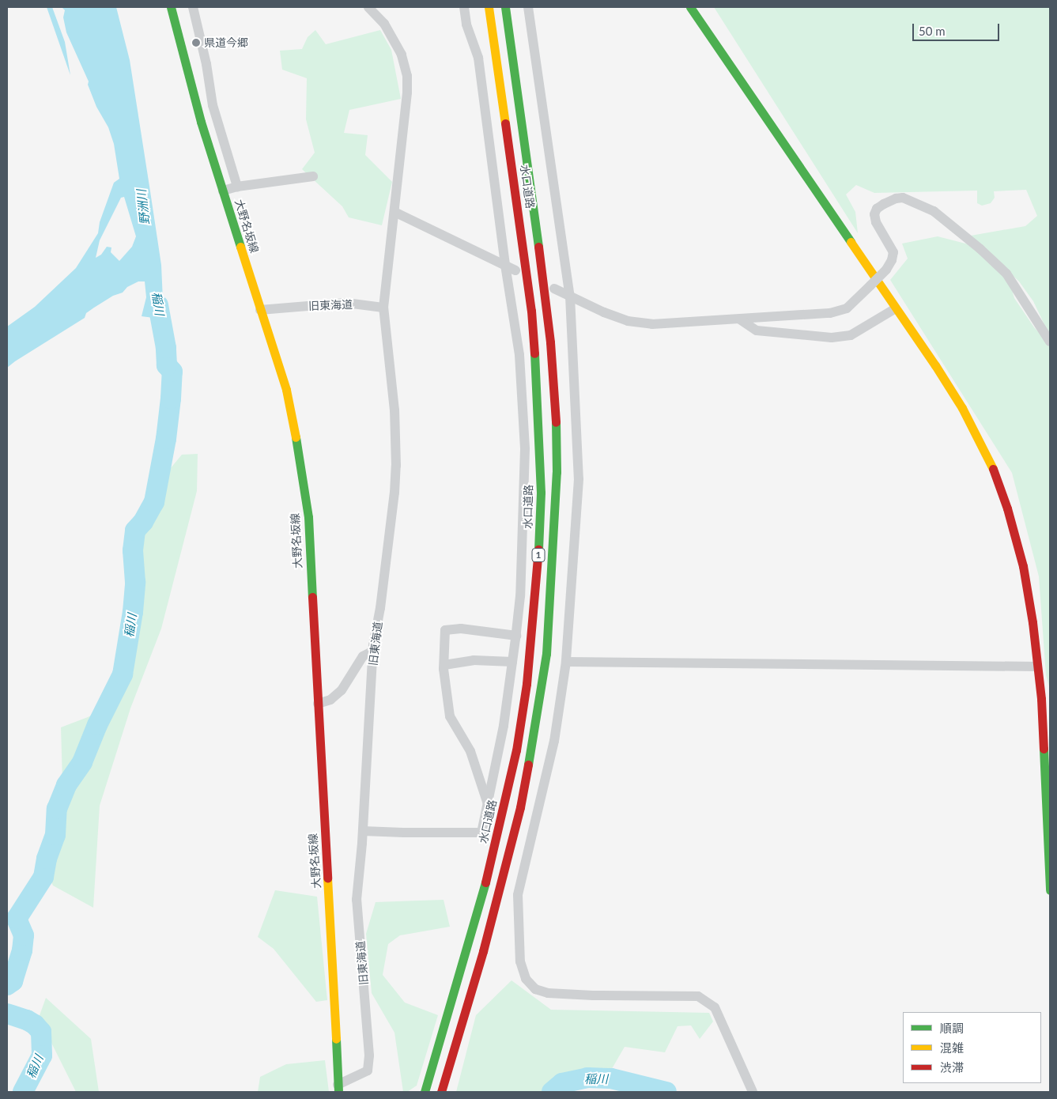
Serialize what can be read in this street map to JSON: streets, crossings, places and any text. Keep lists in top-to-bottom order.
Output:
{
  "streets": {
    "main road": ["水口道路", "大野名坂線", "1"],
    "street": ["旧東海道"]
  },
  "crossings": [
    ["大野名坂線", "旧東海道"]
  ],
  "water": ["野洲川", "稲川"],
  "places": ["県道今郷"],
  "legend": ["順調", "混雑", "渋滞"],
  "scale_bar": "50 m"
}
